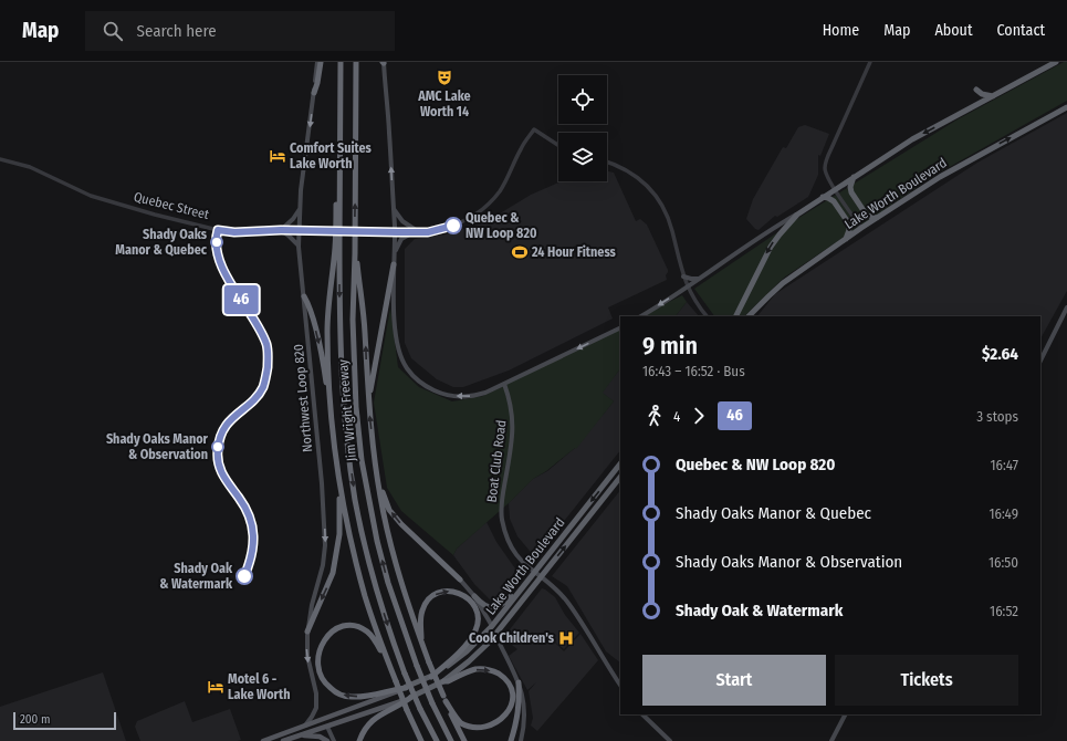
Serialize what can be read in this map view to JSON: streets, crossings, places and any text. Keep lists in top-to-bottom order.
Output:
{
  "streets": {
    "highway": ["Lake Worth Boulevard", "Jim Wright Freeway"],
    "main road": ["Northwest Loop 820", "Boat Club Road"],
    "street": ["Quebec Street"]
  },
  "crossings": [
    ["Lake Worth Boulevard", "Northwest Loop 820"],
    ["Lake Worth Boulevard", "Boat Club Road"],
    ["Quebec Street", "Northwest Loop 820"]
  ],
  "one_way": ["Northwest Loop 820"],
  "places": {
    "theatre": ["AMC Lake Worth 14"],
    "hotel": ["Comfort Suites Lake Worth", "Motel 6 - Lake Worth"],
    "other": [
      "Quebec & NW Loop 820",
      "Shady Oaks Manor & Quebec",
      "Shady Oaks Manor & Observation",
      "Shady Oak & Watermark"
    ],
    "sports": ["24 Hour Fitness"],
    "hospital": ["Cook Children's"]
  },
  "lines": ["bus line 46"],
  "scale_bar": "200 m",
  "page": {
    "header": "Map",
    "search": "Search here",
    "nav": [
      "Home",
      "Map",
      "About",
      "Contact"
    ],
    "on_map": "46",
    "heading": ["9 min", "16:43 – 16:52 · Bus", "$2.64"],
    "legs": ["4", "46", "3 stops"],
    "list": [
      {
        "name": "Quebec & NW Loop 820",
        "value": "16:47"
      },
      {
        "name": "Shady Oaks Manor & Quebec",
        "value": "16:49"
      },
      {
        "name": "Shady Oaks Manor & Observation",
        "value": "16:50"
      },
      {
        "name": "Shady Oak & Watermark",
        "value": "16:52"
      }
    ],
    "buttons": ["Start", "Tickets"],
    "scale": "200 m"
  }
}
